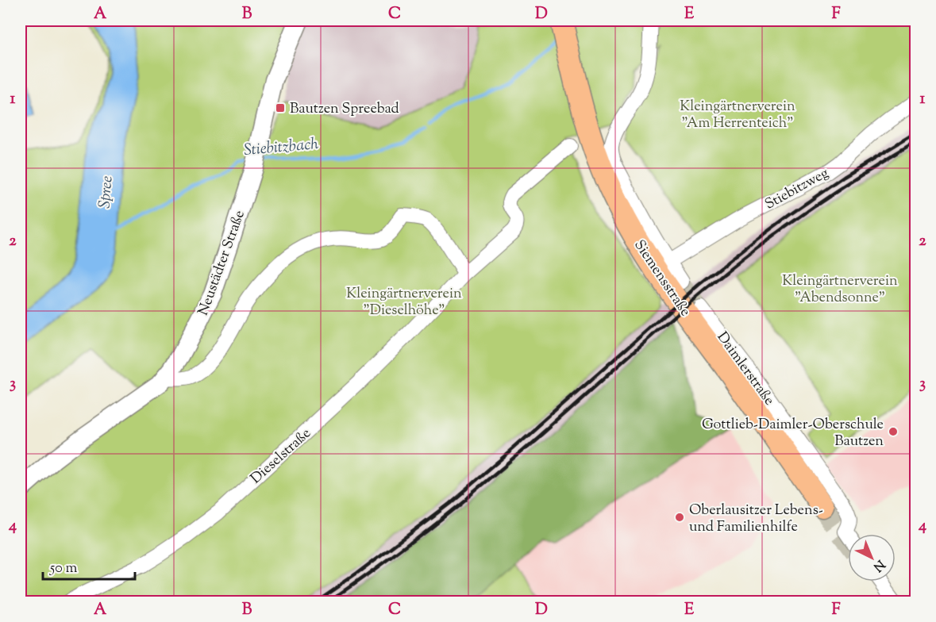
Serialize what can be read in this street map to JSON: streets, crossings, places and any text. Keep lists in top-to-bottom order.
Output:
{
  "streets": {
    "main road": ["Siemensstraße"],
    "street": [
      "Stiebitzweg",
      "Neustädter Straße",
      "Daimlerstraße",
      "Dieselstraße"
    ]
  },
  "water": ["Stiebitzbach", "Spree"],
  "parks": ["Kleingärtnerverein \"Am Herrenteich\"", "Kleingärtnerverein \"Abendsonne\"", "Kleingärtnerverein \"Dieselhöhe\""],
  "places": {
    "transit": ["Bautzen Spreebad"],
    "other": ["Gottlieb-Daimler-Oberschule Bautzen", "Oberlausitzer Lebens- und Familienhilfe"]
  },
  "scale_bar": "50 m",
  "north": "bottom right",
  "grid": {
    "columns": [
      "A",
      "B",
      "C",
      "D",
      "E",
      "F"
    ],
    "rows": [
      "1",
      "2",
      "3",
      "4"
    ]
  }
}
